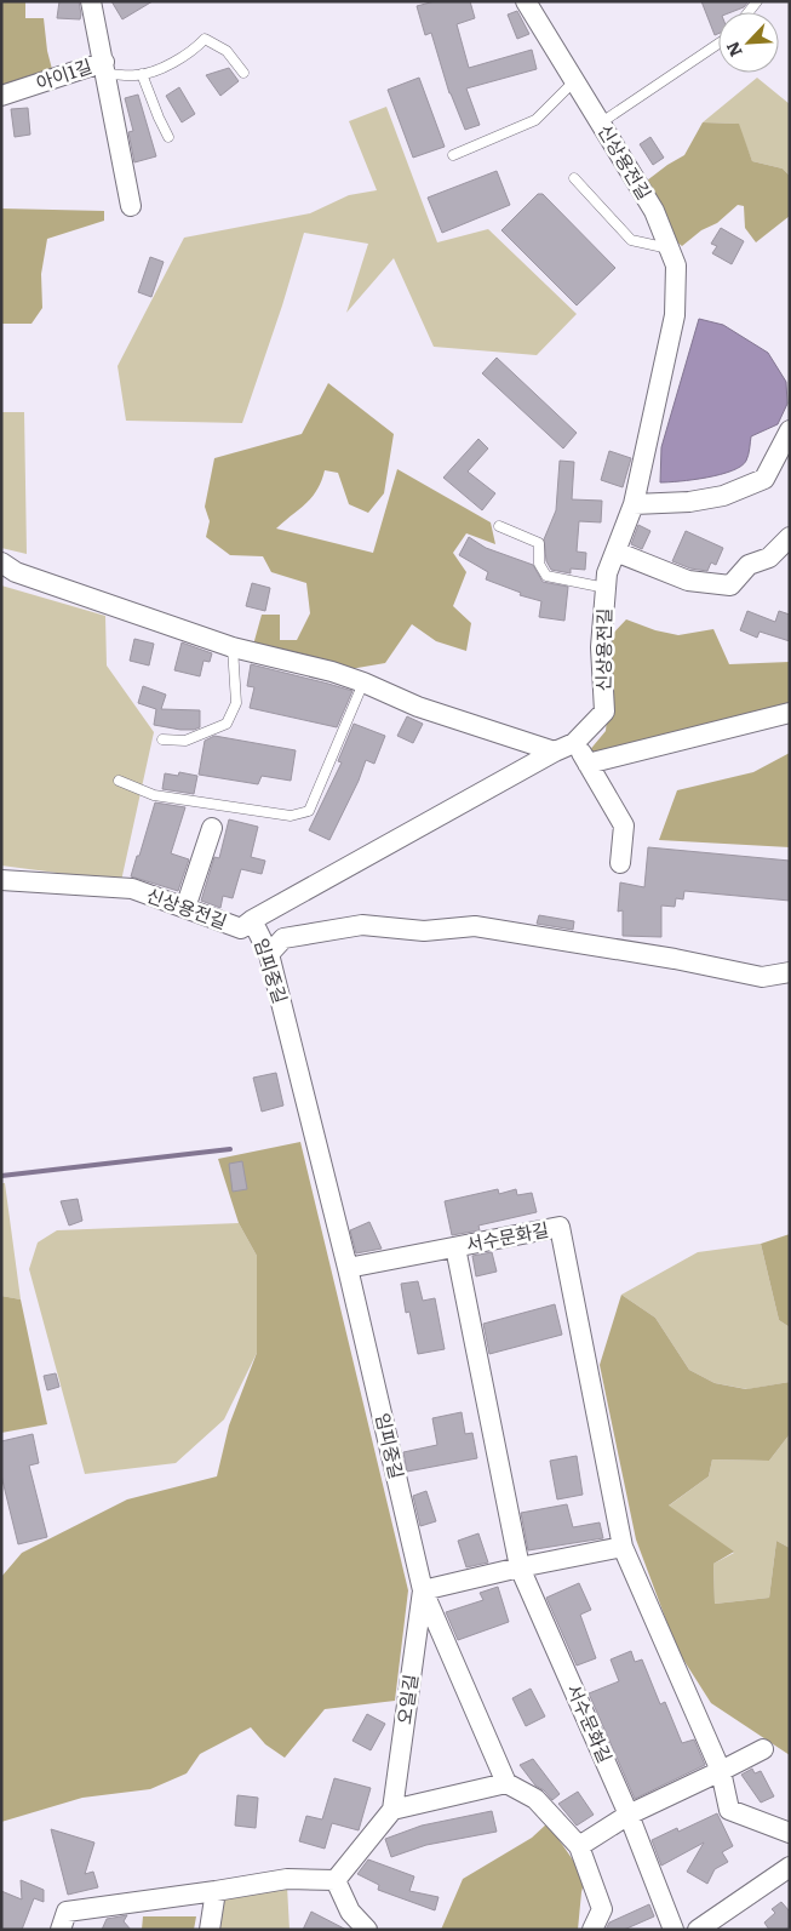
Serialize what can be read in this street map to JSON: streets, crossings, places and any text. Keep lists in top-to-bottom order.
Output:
{
  "streets": {
    "street": [
      "아이1길",
      "신상용전길",
      "임피중길",
      "서수문화길",
      "오일길"
    ]
  },
  "crossings": [
    ["신상용전길", "임피중길"],
    ["임피중길", "오일길"]
  ],
  "north": "bottom left"
}
